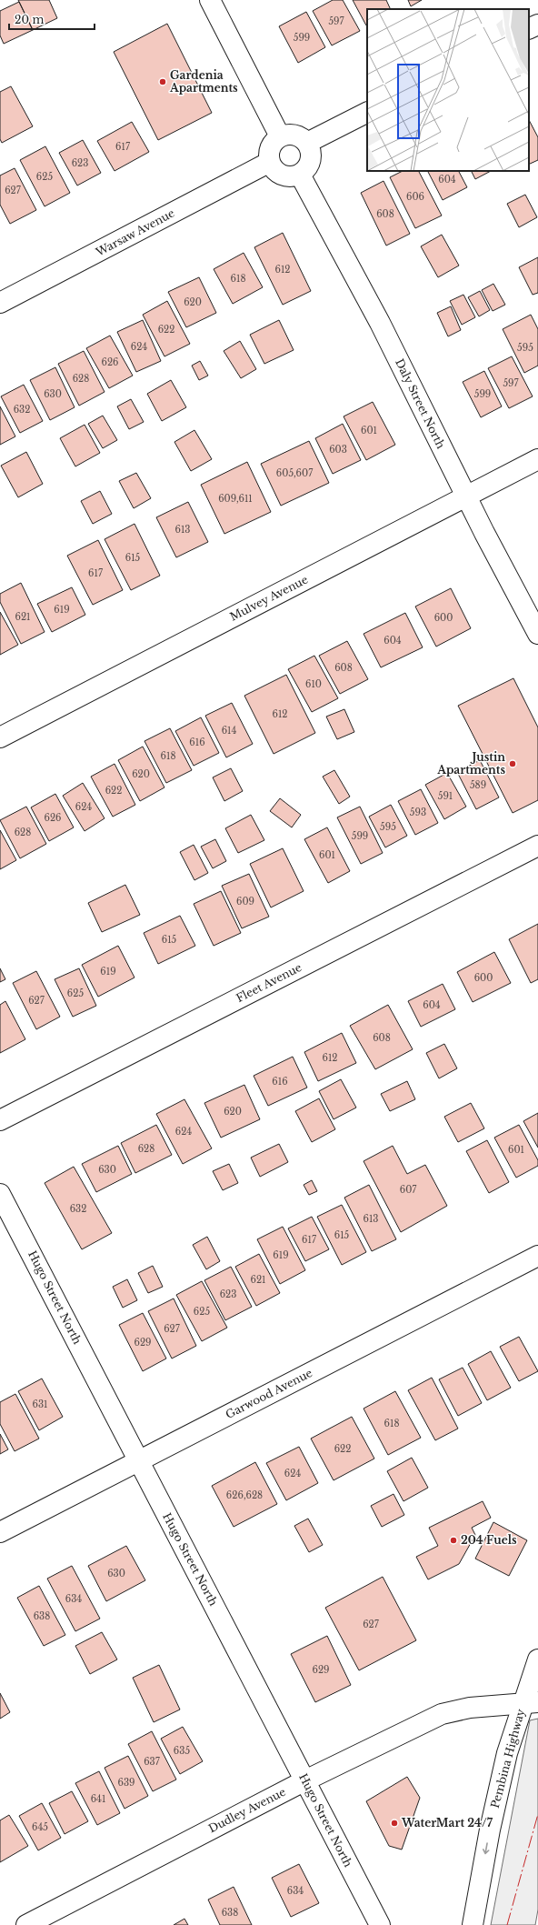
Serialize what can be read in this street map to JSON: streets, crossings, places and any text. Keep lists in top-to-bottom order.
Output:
{
  "streets": {
    "street": [
      "Warsaw Avenue",
      "Daly Street North",
      "Mulvey Avenue",
      "Fleet Avenue",
      "Hugo Street North",
      "Garwood Avenue",
      "Pembina Highway",
      "Dudley Avenue"
    ]
  },
  "crossings": [
    ["Warsaw Avenue", "Daly Street North"],
    ["Daly Street North", "Mulvey Avenue"],
    ["Hugo Street North", "Garwood Avenue"],
    ["Hugo Street North", "Dudley Avenue"],
    ["Pembina Highway", "Dudley Avenue"]
  ],
  "one_way": ["Pembina Highway"],
  "places": [
    "Gardenia Apartments",
    "Justin Apartments",
    "204 Fuels",
    "WaterMart 24/7"
  ],
  "house_numbers": [
    "597",
    "599",
    "617",
    "623",
    "625",
    "604",
    "627",
    "606",
    "608",
    "612",
    "618",
    "620",
    "622",
    "624",
    "595",
    "626",
    "628",
    "597",
    "630",
    "599",
    "632",
    "601",
    "603",
    "605,607",
    "609,611",
    "613",
    "615",
    "617",
    "619",
    "621",
    "600",
    "604",
    "608",
    "610",
    "612",
    "614",
    "616",
    "618",
    "620",
    "589",
    "622",
    "591",
    "624",
    "593",
    "626",
    "595",
    "628",
    "599",
    "601",
    "609",
    "615",
    "619",
    "600",
    "625",
    "627",
    "604",
    "608",
    "612",
    "616",
    "620",
    "624",
    "628",
    "601",
    "630",
    "607",
    "632",
    "613",
    "615",
    "617",
    "619",
    "621",
    "623",
    "625",
    "627",
    "629",
    "631",
    "618",
    "622",
    "624",
    "626,628",
    "630",
    "634",
    "638",
    "627",
    "629",
    "635",
    "637",
    "639",
    "641",
    "645",
    "634",
    "638"
  ],
  "scale_bar": "20 m"
}
